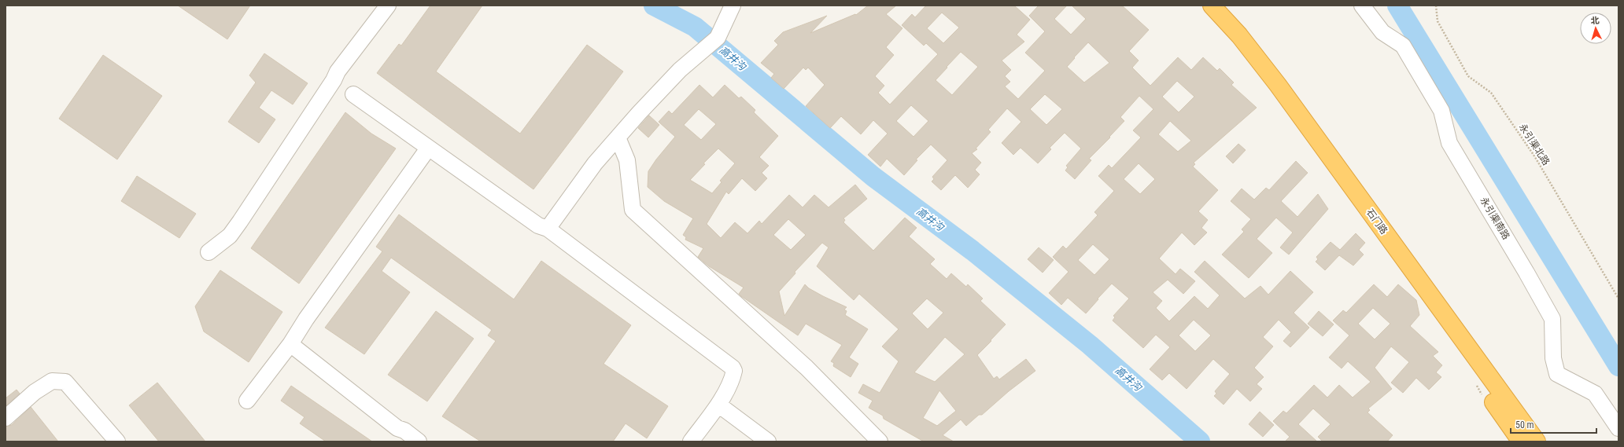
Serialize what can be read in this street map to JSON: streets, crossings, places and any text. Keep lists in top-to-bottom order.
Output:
{
  "streets": {
    "highway": ["石门路"],
    "street": ["永引渠南路"],
    "path": ["永引渠北路"]
  },
  "water": ["高井沟"],
  "scale_bar": "50 m",
  "north": "top"
}
